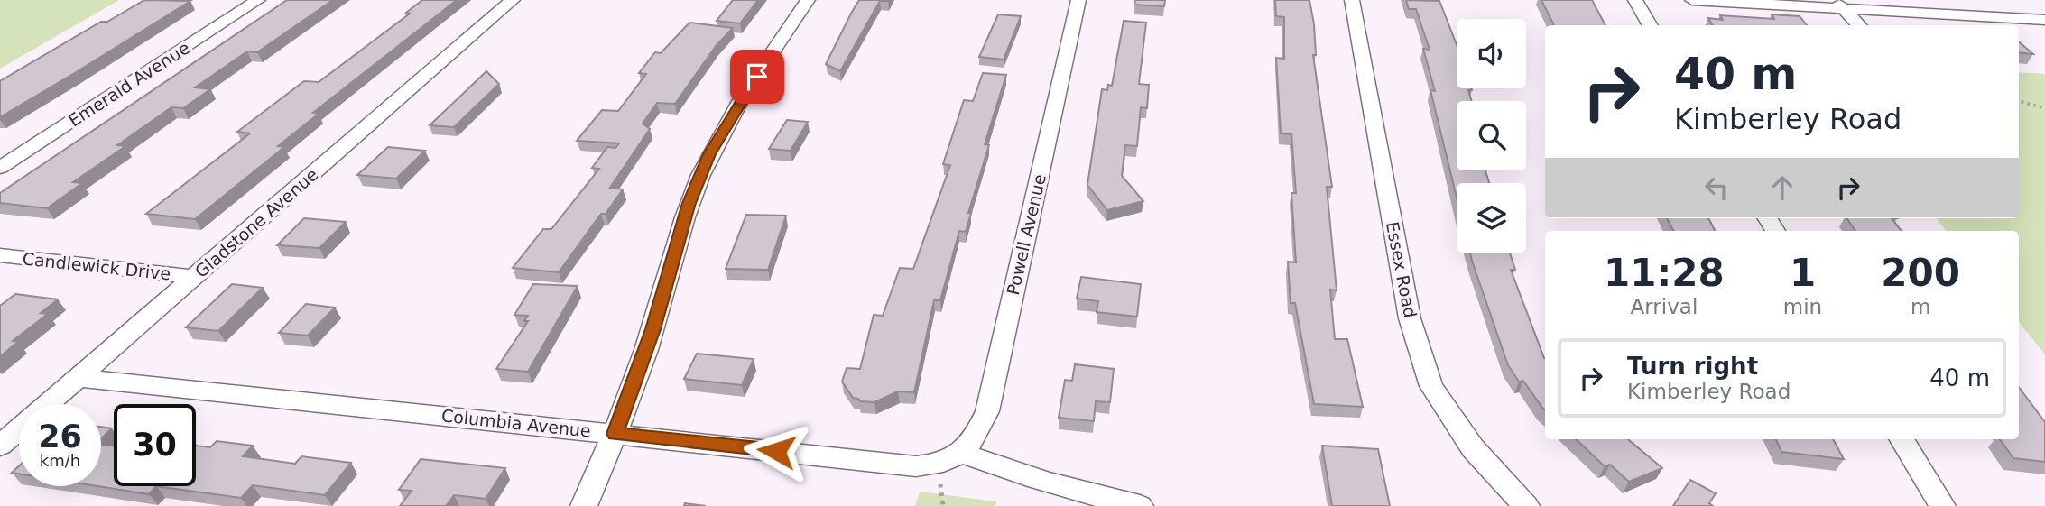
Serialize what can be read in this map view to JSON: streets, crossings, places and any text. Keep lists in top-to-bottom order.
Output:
{
  "streets": {
    "street": [
      "Emerald Avenue",
      "Gladstone Avenue",
      "Powell Avenue",
      "Candlewick Drive",
      "Essex Road",
      "Columbia Avenue"
    ]
  },
  "crossings": [
    ["Gladstone Avenue", "Candlewick Drive"],
    ["Gladstone Avenue", "Columbia Avenue"],
    ["Powell Avenue", "Columbia Avenue"]
  ],
  "page": {
    "turn": ["40 m", "Kimberley Road"],
    "eta": [
      "11:28",
      "Arrival",
      "1",
      "min",
      "200",
      "m"
    ],
    "list": [
      {
        "name": "Turn right",
        "note": "Kimberley Road",
        "value": "40 m"
      }
    ],
    "speed": "26 km/h",
    "limit": "30"
  }
}
